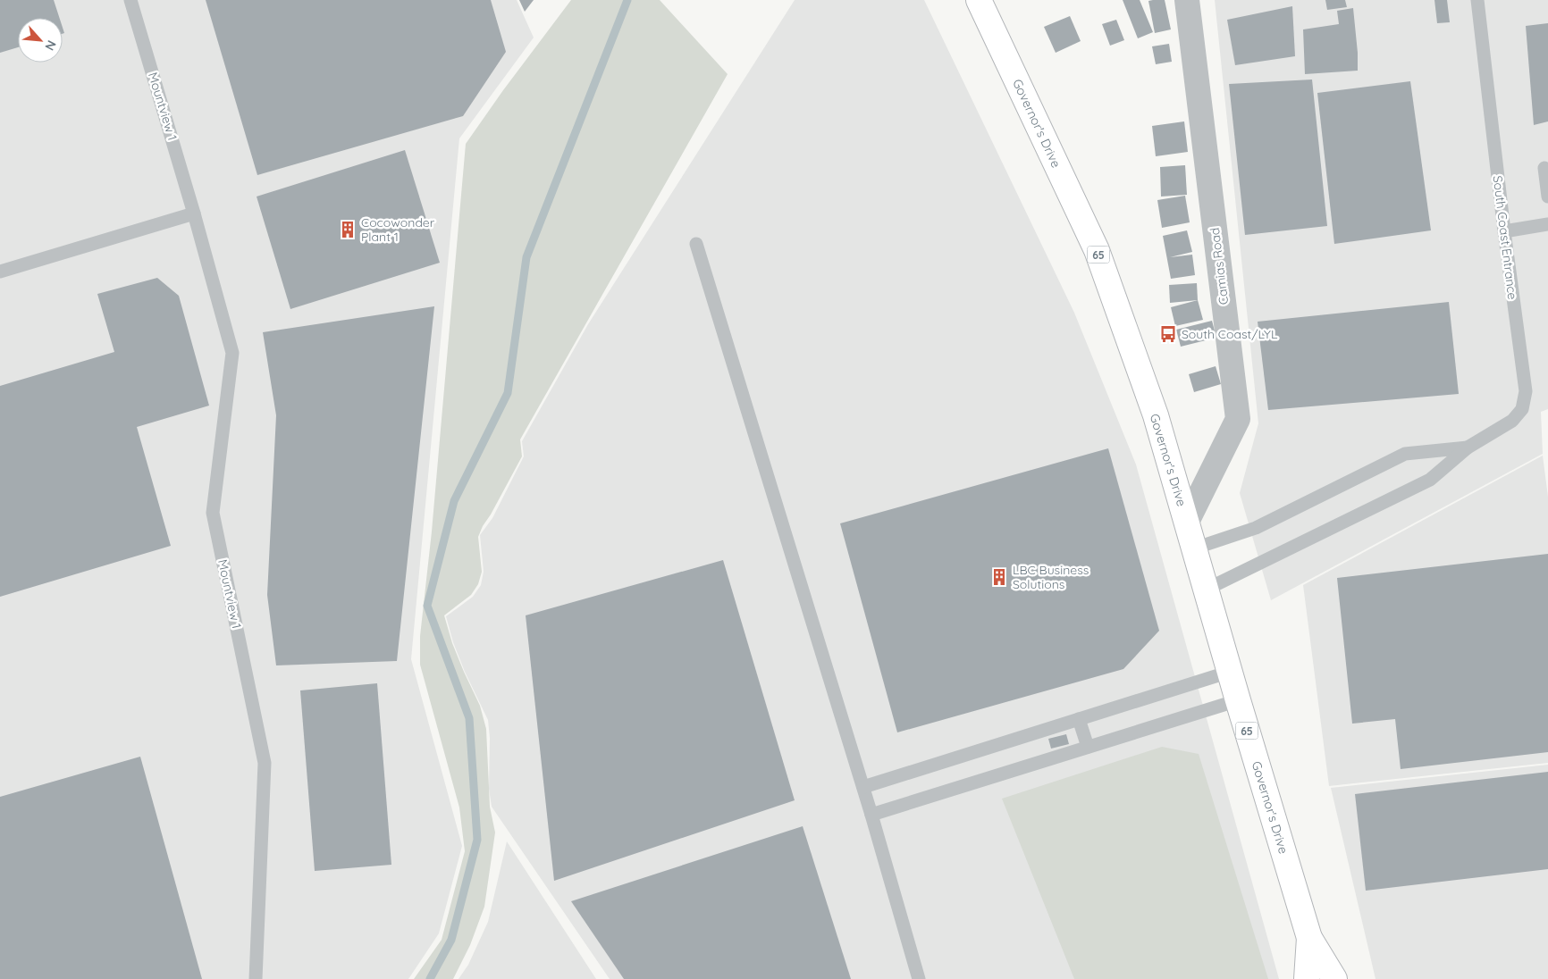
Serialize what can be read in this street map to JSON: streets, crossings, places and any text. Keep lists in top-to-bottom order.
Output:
{
  "streets": {
    "highway": ["Governor's Drive", "65"],
    "street": ["Camias Road"],
    "lane": ["Mountview 1", "South Coast Entrance"]
  },
  "crossings": [
    ["Governor's Drive", "South Coast Entrance"],
    ["Governor's Drive", "Camias Road"]
  ],
  "places": {
    "building": ["Cocowonder Plant 1", "LBC Business Solutions"],
    "bus stop": ["South Coast/LYL"]
  },
  "north": "bottom right"
}
